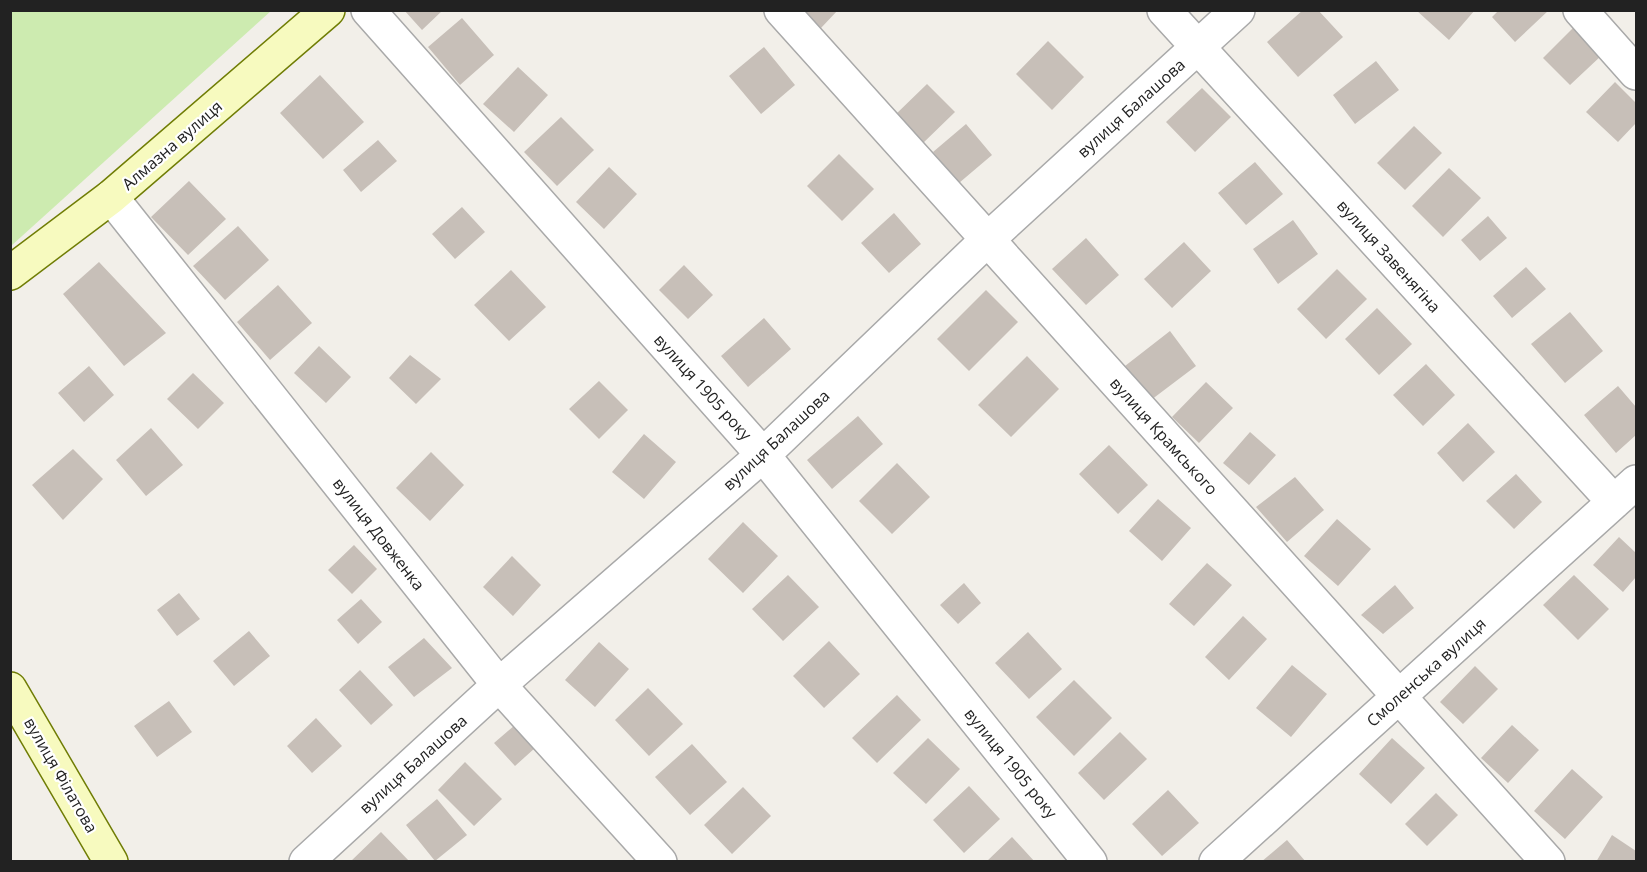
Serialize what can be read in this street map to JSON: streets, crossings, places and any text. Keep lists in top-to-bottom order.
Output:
{
  "streets": {
    "street": [
      "вулиця Балашова",
      "Алмазна вулиця",
      "вулиця Завенягіна",
      "вулиця 1905 року",
      "вулиця Крамського",
      "вулиця Довженка",
      "Смоленська вулиця",
      "вулиця Філатова"
    ]
  },
  "crossings": [
    ["вулиця Балашова", "вулиця Завенягіна"],
    ["вулиця Балашова", "вулиця 1905 року"],
    ["вулиця Балашова", "вулиця Крамського"],
    ["вулиця Балашова", "вулиця Довженка"],
    ["Алмазна вулиця", "вулиця Довженка"],
    ["вулиця Завенягіна", "Смоленська вулиця"],
    ["вулиця Крамського", "Смоленська вулиця"]
  ]
}
